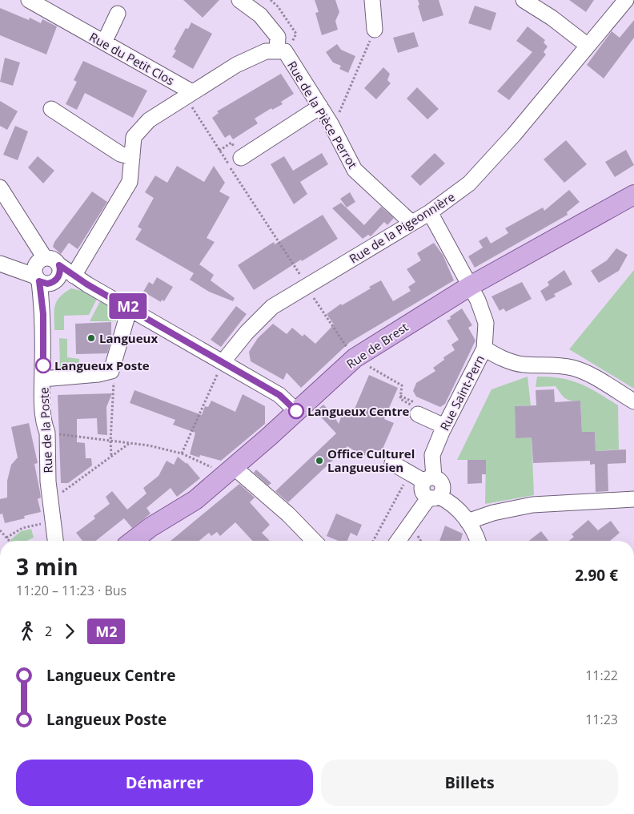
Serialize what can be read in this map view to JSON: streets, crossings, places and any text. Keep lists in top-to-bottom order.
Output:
{
  "streets": {
    "main road": ["Rue de Brest"],
    "street": [
      "Rue du Petit Clos",
      "Rue de la Pièce Perrot",
      "Rue de la Pigeonnière",
      "Rue Saint-Pern",
      "Rue de la Poste"
    ]
  },
  "crossings": [
    ["Rue du Petit Clos", "Rue de la Pièce Perrot"],
    ["Rue de la Pièce Perrot", "Rue de la Pigeonnière"],
    ["Rue de la Pigeonnière", "Rue Saint-Pern"],
    ["Rue de Brest", "Rue Saint-Pern"]
  ],
  "places": [
    "Langueux",
    "Langueux Poste",
    "Langueux Centre",
    "Office Culturel Langueusien"
  ],
  "lines": ["bus line M2"],
  "page": {
    "on_map": "M2",
    "heading": ["3 min", "11:20 – 11:23 · Bus", "2.90 €"],
    "legs": ["2", "M2"],
    "list": [
      {
        "name": "Langueux Centre",
        "value": "11:22"
      },
      {
        "name": "Langueux Poste",
        "value": "11:23"
      }
    ],
    "buttons": ["Démarrer", "Billets"]
  }
}
